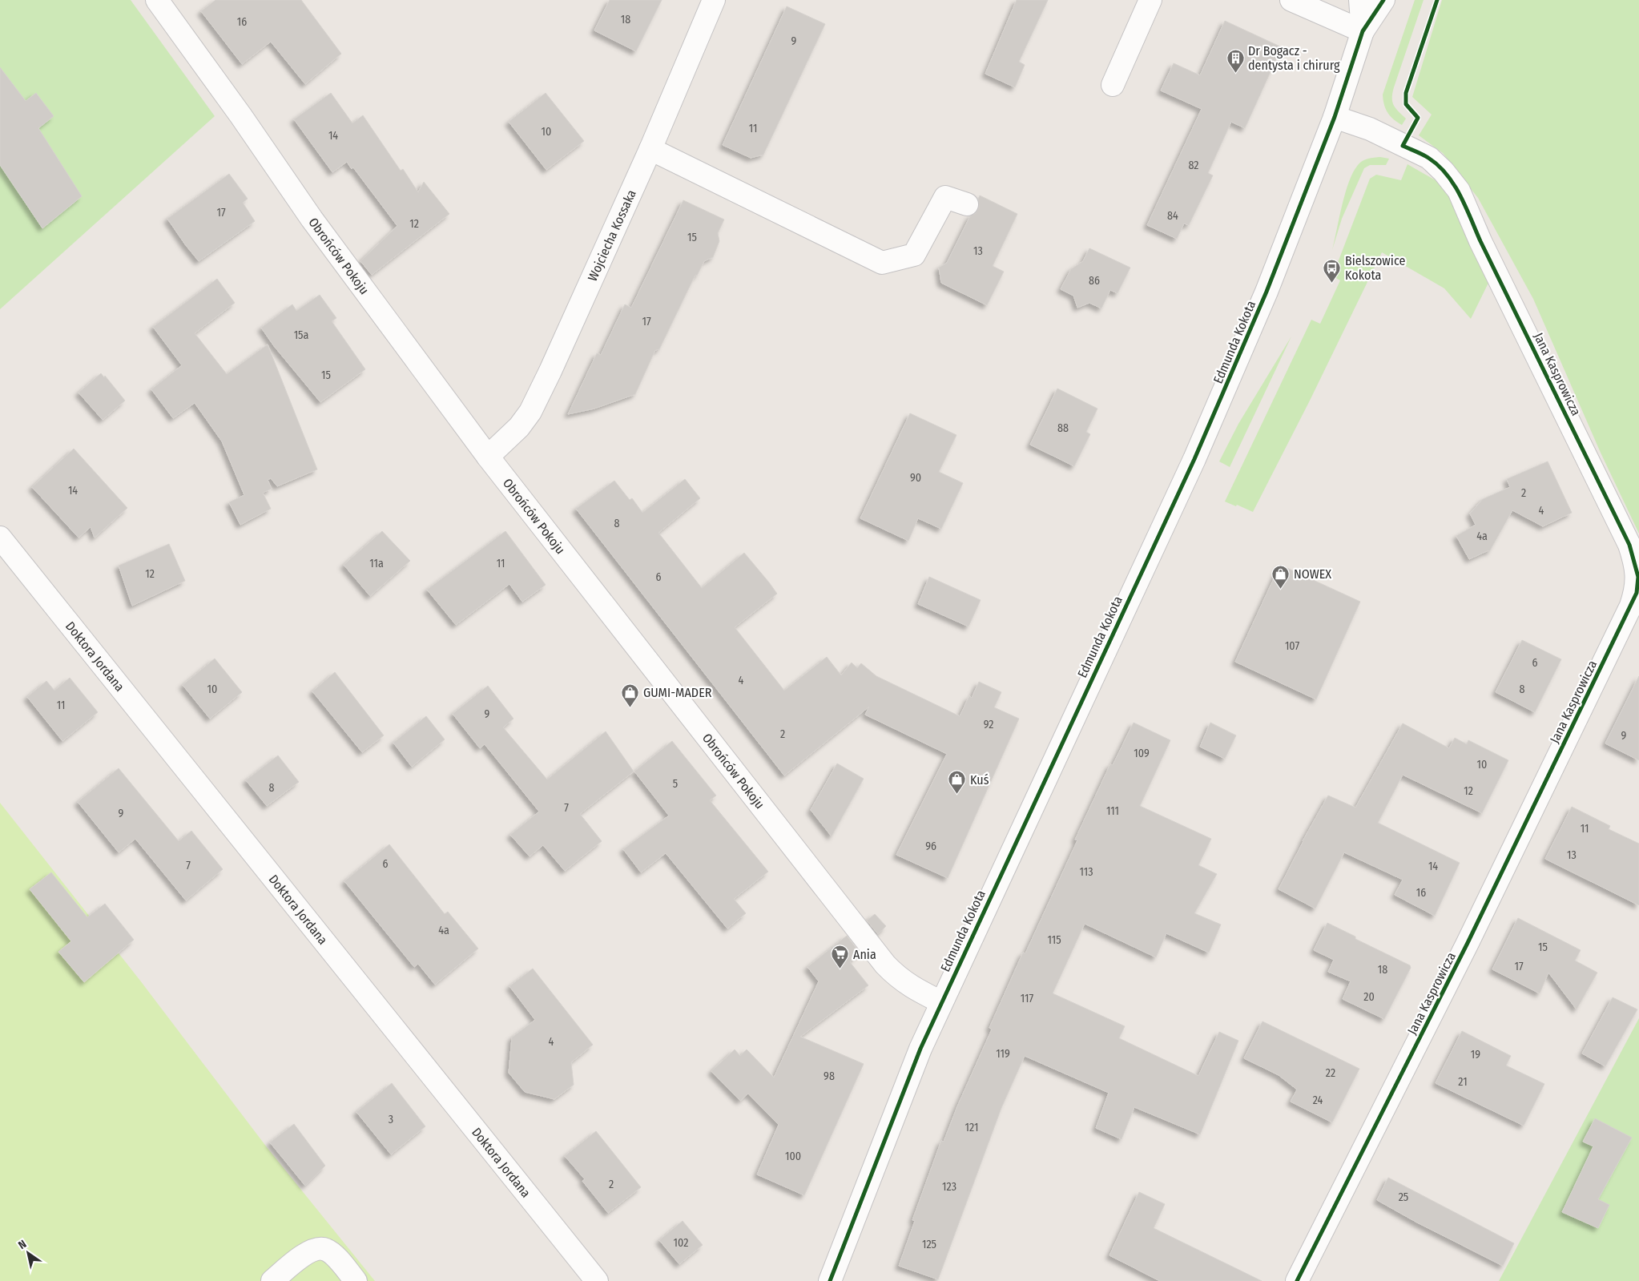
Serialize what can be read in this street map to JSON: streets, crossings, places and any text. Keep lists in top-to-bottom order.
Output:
{
  "streets": {
    "street": [
      "Wojciecha Kossaka",
      "Obrońców Pokoju",
      "Edmunda Kokota",
      "Jana Kasprowicza",
      "Doktora Jordana"
    ]
  },
  "crossings": [
    ["Wojciecha Kossaka", "Obrońców Pokoju"],
    ["Obrońców Pokoju", "Edmunda Kokota"],
    ["Edmunda Kokota", "Jana Kasprowicza"]
  ],
  "places": {
    "building": ["Dr Bogacz - dentysta i chirurg"],
    "bus stop": ["Bielszowice Kokota"],
    "shop": ["NOWEX", "GUMI-MADER", "Kuś"],
    "supermarket": ["Ania"]
  },
  "house_numbers": [
    "18",
    "16",
    "9",
    "11",
    "10",
    "14",
    "82",
    "17",
    "84",
    "12",
    "15",
    "13",
    "86",
    "17",
    "15a",
    "15",
    "88",
    "90",
    "14",
    "2",
    "4",
    "8",
    "4a",
    "11a",
    "11",
    "12",
    "6",
    "107",
    "6",
    "4",
    "10",
    "8",
    "11",
    "9",
    "92",
    "2",
    "9",
    "109",
    "10",
    "5",
    "8",
    "12",
    "7",
    "111",
    "9",
    "11",
    "96",
    "13",
    "6",
    "7",
    "14",
    "113",
    "16",
    "4a",
    "115",
    "15",
    "17",
    "18",
    "20",
    "117",
    "4",
    "119",
    "19",
    "22",
    "98",
    "21",
    "24",
    "3",
    "121",
    "100",
    "2",
    "123",
    "25",
    "102",
    "125"
  ],
  "north": "top left"
}
